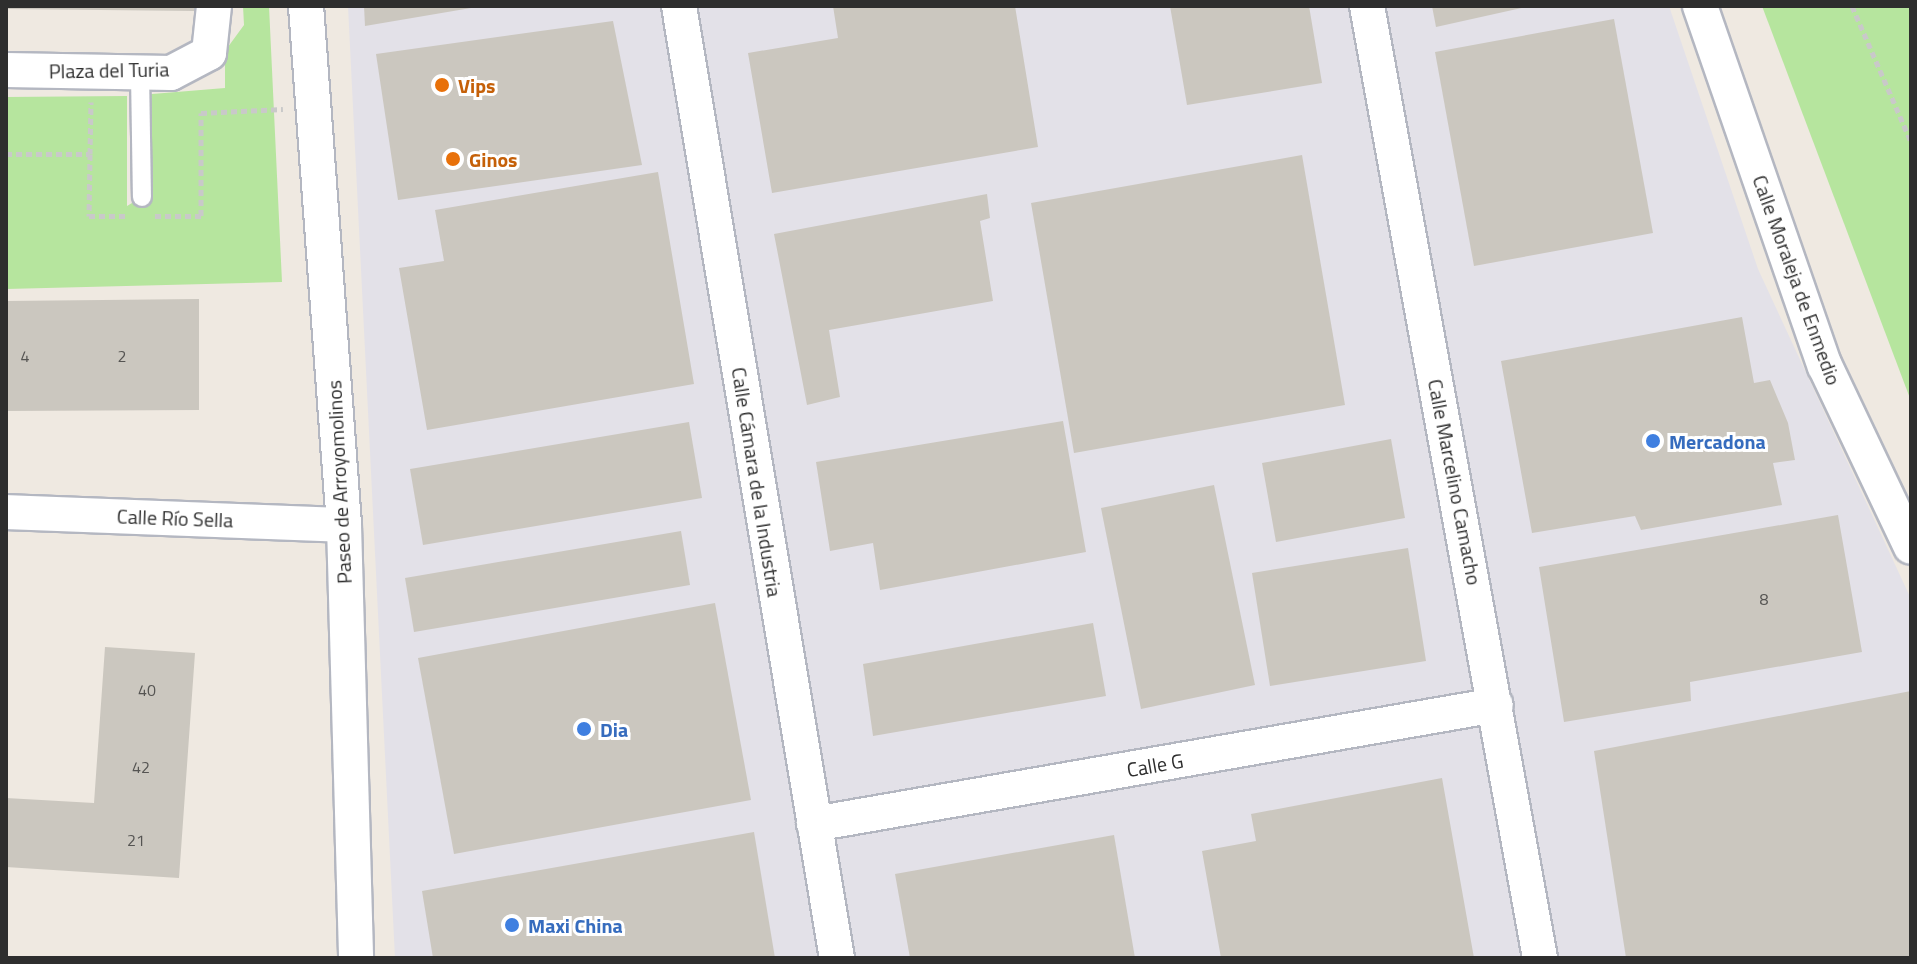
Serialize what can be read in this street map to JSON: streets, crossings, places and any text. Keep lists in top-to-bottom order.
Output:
{
  "streets": {
    "street": [
      "Plaza del Turia",
      "Calle Moraleja de Enmedio",
      "Paseo de Arroyomolinos",
      "Calle Cámara de la Industria",
      "Calle Marcelino Camacho",
      "Calle Río Sella",
      "Calle G"
    ]
  },
  "crossings": [
    ["Paseo de Arroyomolinos", "Calle Río Sella"],
    ["Calle Cámara de la Industria", "Calle G"],
    ["Calle Marcelino Camacho", "Calle G"]
  ],
  "places": [
    "Vips",
    "Ginos",
    "Mercadona",
    "Dia",
    "Maxi China"
  ],
  "house_numbers": [
    "4",
    "2",
    "8",
    "40",
    "42",
    "21"
  ]
}
